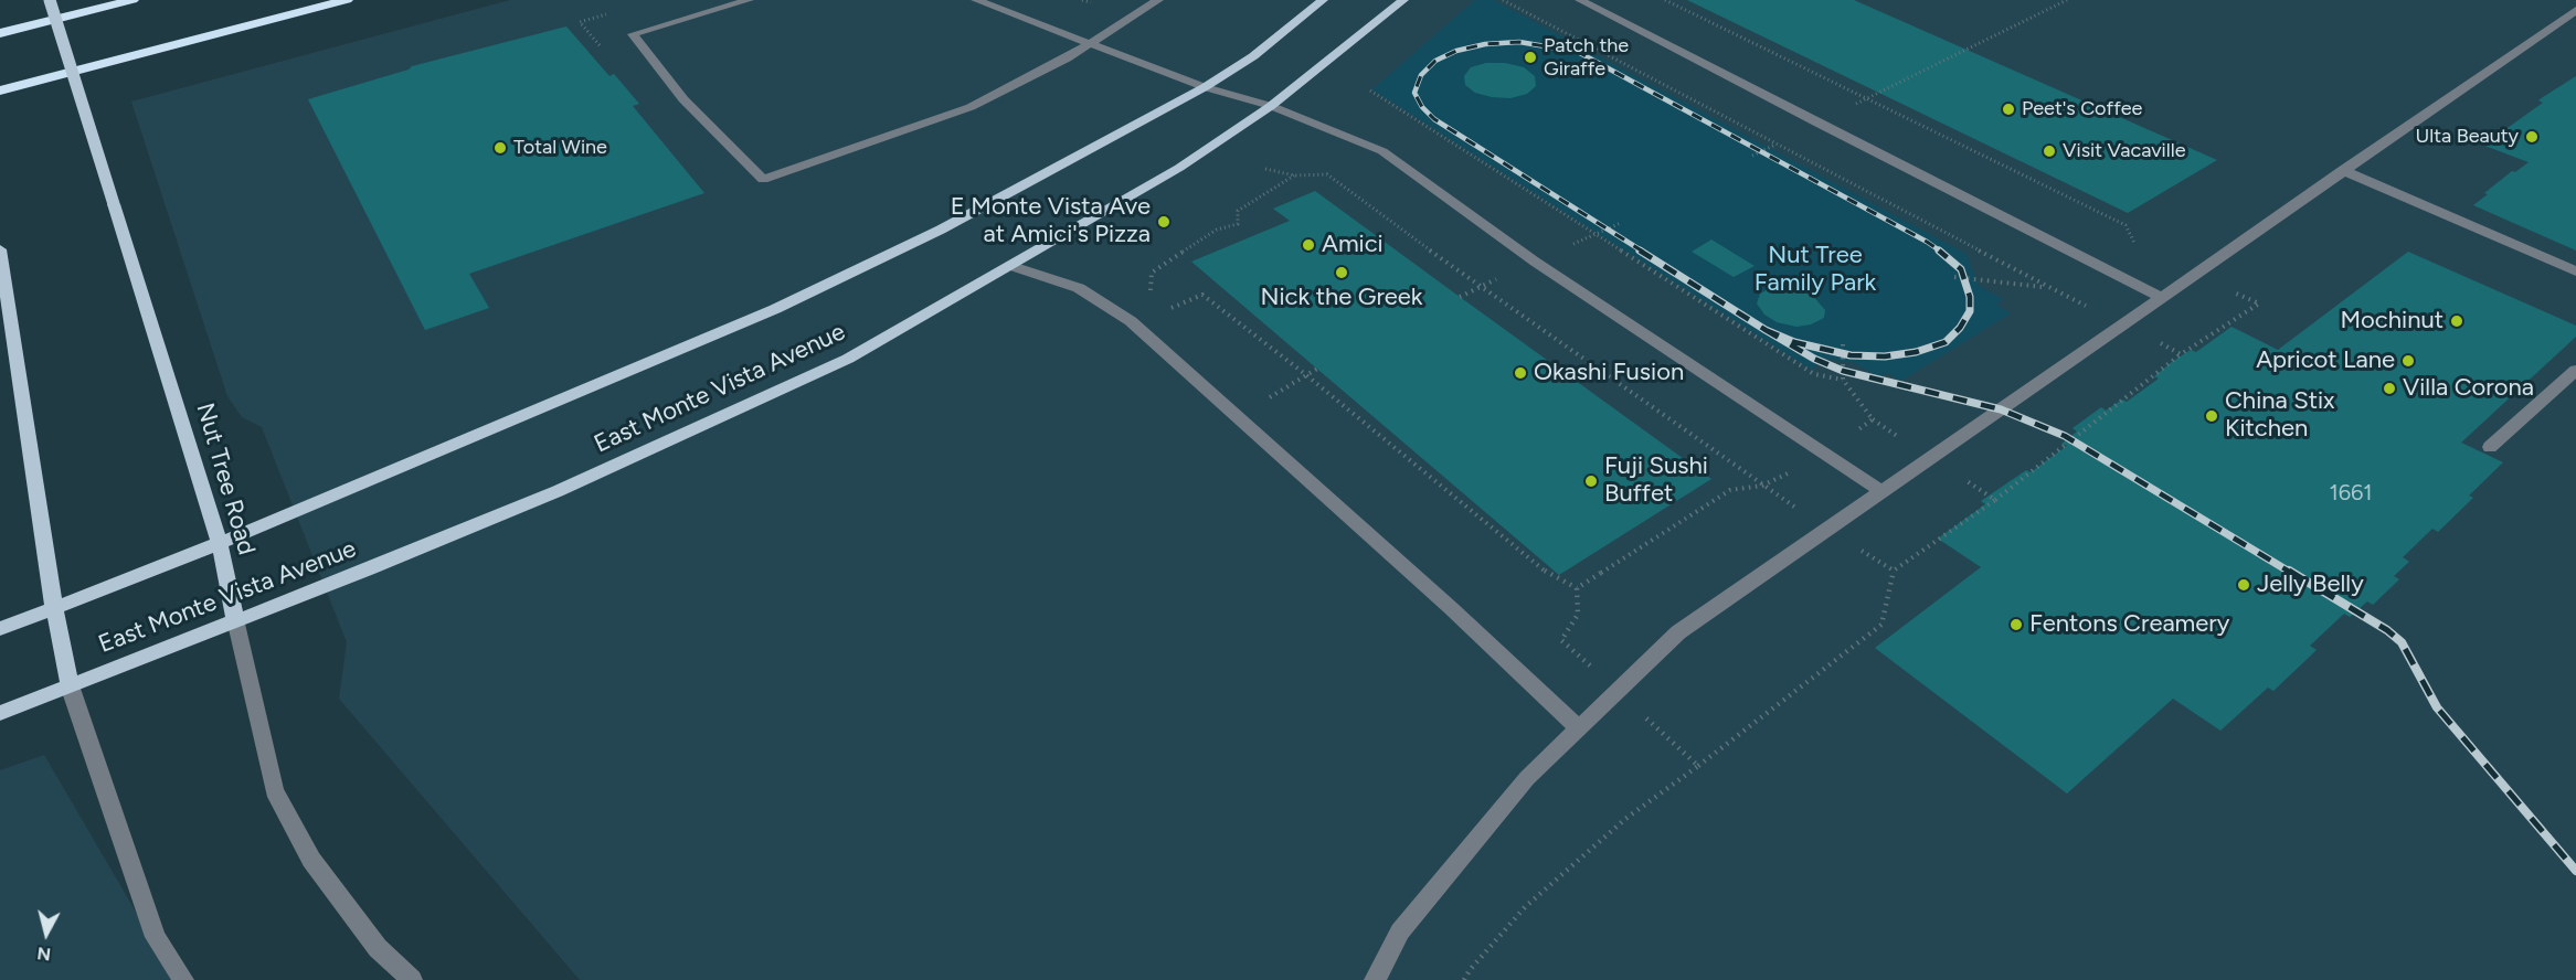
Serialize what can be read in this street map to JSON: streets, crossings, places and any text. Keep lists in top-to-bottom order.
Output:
{
  "streets": {
    "main road": ["East Monte Vista Avenue", "Nut Tree Road"]
  },
  "crossings": [
    ["East Monte Vista Avenue", "Nut Tree Road"]
  ],
  "parks": ["Nut Tree Family Park"],
  "places": [
    "Patch the Giraffe",
    "Peet's Coffee",
    "Ulta Beauty",
    "Total Wine",
    "Visit Vacaville",
    "E Monte Vista Ave at Amici's Pizza",
    "Amici",
    "Nick the Greek",
    "Mochinut",
    "Apricot Lane",
    "Okashi Fusion",
    "Villa Corona",
    "China Stix Kitchen",
    "Fuji Sushi Buffet",
    "Jelly Belly",
    "Fentons Creamery"
  ],
  "house_numbers": ["1661"],
  "north": "bottom"
}
